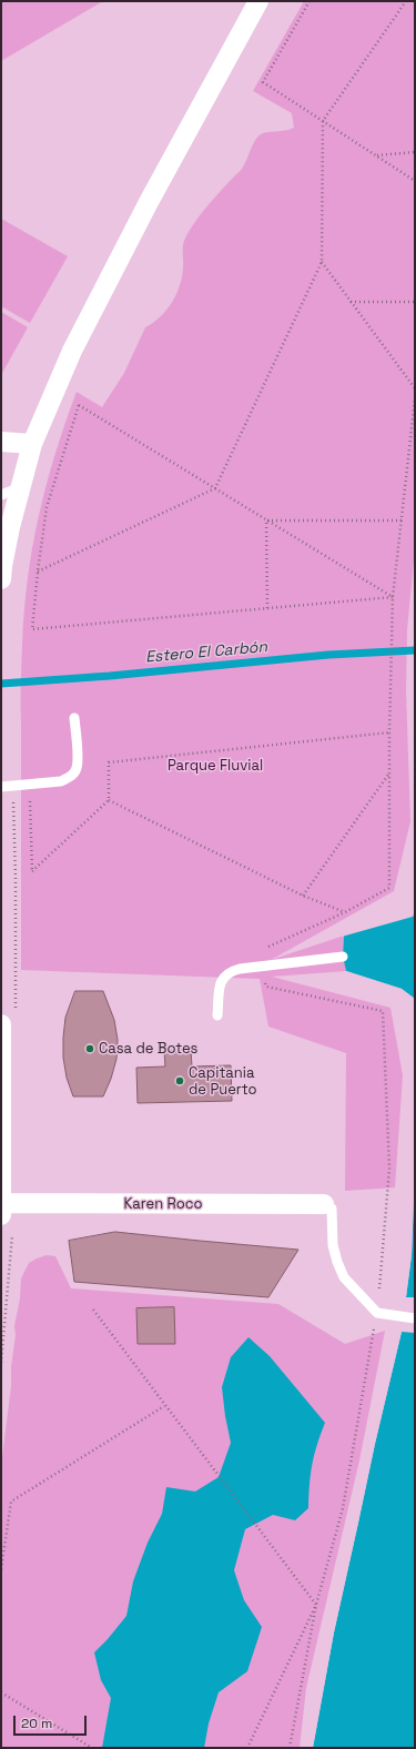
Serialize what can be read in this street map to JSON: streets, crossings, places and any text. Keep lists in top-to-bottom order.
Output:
{
  "streets": {
    "street": ["Karen Roco"]
  },
  "water": ["Estero El Carbón"],
  "parks": ["Parque Fluvial"],
  "places": ["Casa de Botes", "Capitania de Puerto"],
  "scale_bar": "20 m"
}
